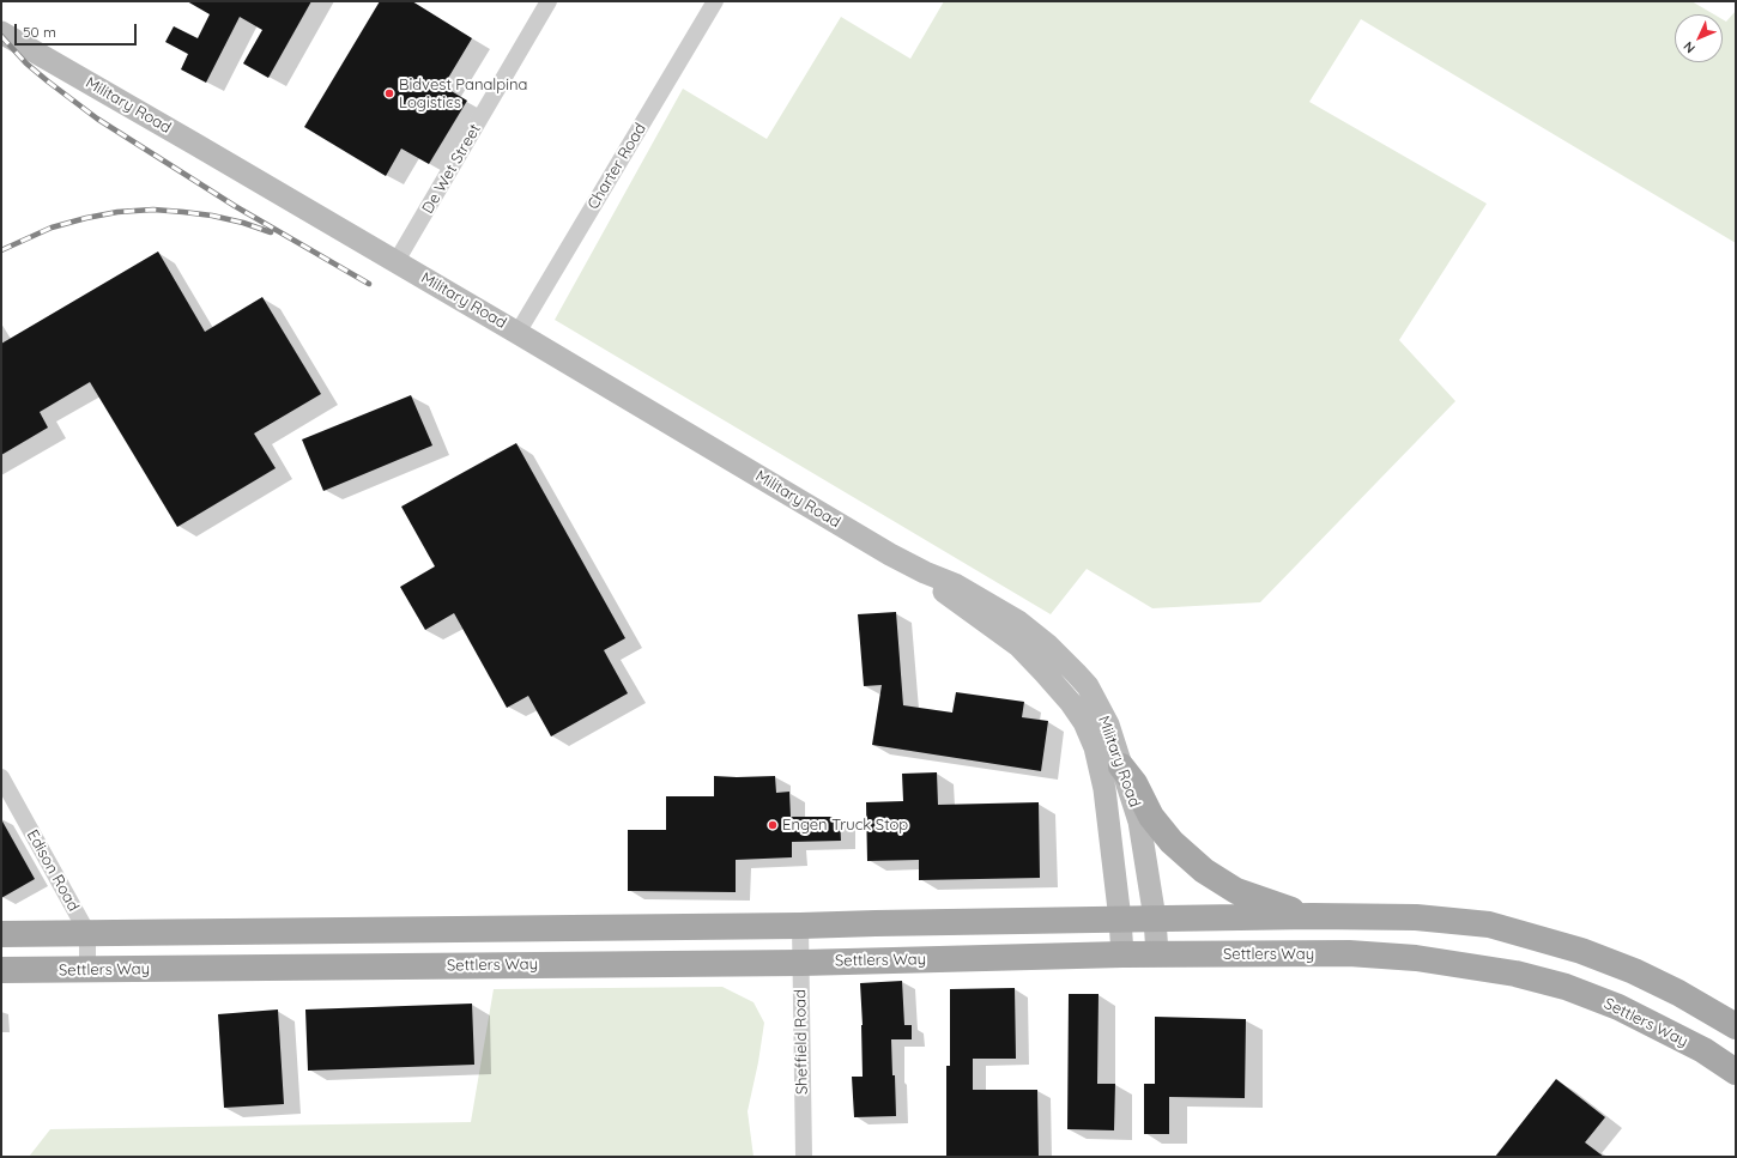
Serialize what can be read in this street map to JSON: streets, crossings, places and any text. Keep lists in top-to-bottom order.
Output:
{
  "streets": {
    "main road": ["Settlers Way"],
    "street": [
      "Military Road",
      "Charter Road",
      "De Wet Street",
      "Edison Road",
      "Sheffield Road"
    ]
  },
  "crossings": [
    ["Military Road", "Charter Road"],
    ["Military Road", "De Wet Street"],
    ["Military Road", "Settlers Way"],
    ["Edison Road", "Settlers Way"],
    ["Settlers Way", "Sheffield Road"]
  ],
  "places": ["Bidvest Panalpina Logistics", "Engen Truck Stop"],
  "scale_bar": "50 m",
  "north": "bottom left"
}
